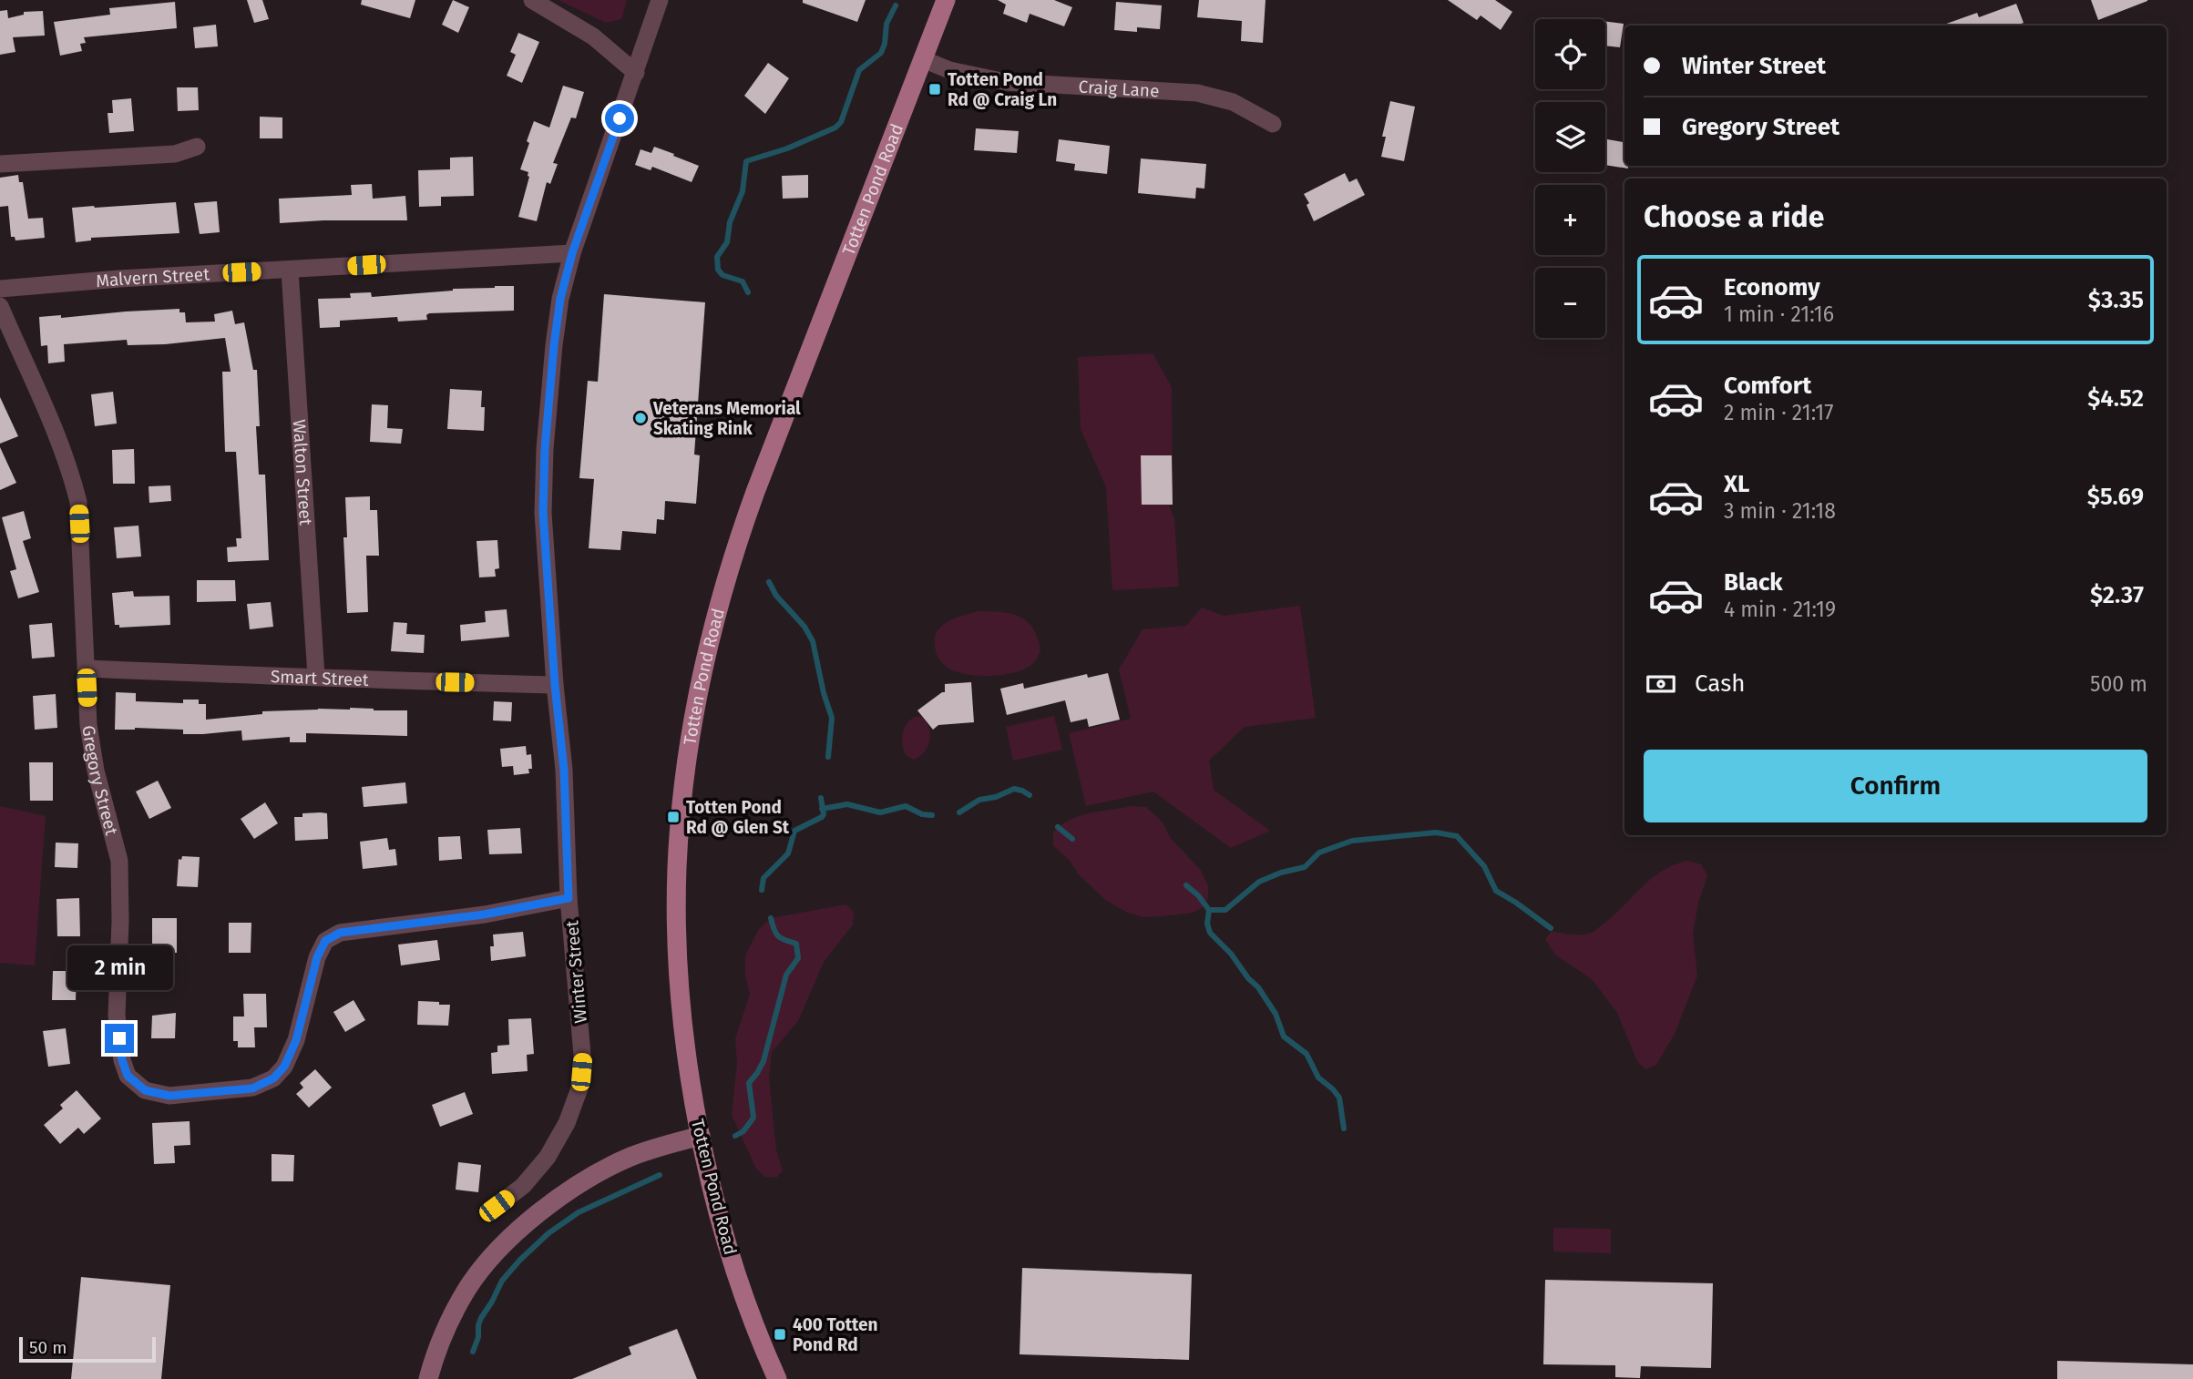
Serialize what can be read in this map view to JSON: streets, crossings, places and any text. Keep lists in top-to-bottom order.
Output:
{
  "streets": {
    "main road": ["Totten Pond Road"],
    "street": [
      "Craig Lane",
      "Malvern Street",
      "Walton Street",
      "Smart Street",
      "Gregory Street",
      "Winter Street"
    ]
  },
  "crossings": [
    ["Craig Lane", "Totten Pond Road"],
    ["Malvern Street", "Walton Street"],
    ["Malvern Street", "Winter Street"],
    ["Walton Street", "Smart Street"],
    ["Smart Street", "Gregory Street"],
    ["Smart Street", "Winter Street"],
    ["Gregory Street", "Winter Street"]
  ],
  "places": {
    "transit": ["Totten Pond Rd @ Craig Ln", "Totten Pond Rd @ Glen St", "400 Totten Pond Rd"],
    "other": ["Veterans Memorial Skating Rink"]
  },
  "scale_bar": "50 m",
  "page": {
    "map_buttons": ["+", "−"],
    "banner": ["Winter Street", "Gregory Street"],
    "heading": "Choose a ride",
    "list": [
      {
        "name": "Economy",
        "note": "1 min · 21:16",
        "value": "$3.35"
      },
      {
        "name": "Comfort",
        "note": "2 min · 21:17",
        "value": "$4.52"
      },
      {
        "name": "XL",
        "note": "3 min · 21:18",
        "value": "$5.69"
      },
      {
        "name": "Black",
        "note": "4 min · 21:19",
        "value": "$2.37"
      }
    ],
    "pay": ["Cash", "500 m"],
    "buttons": "Confirm",
    "bubble": "2 min",
    "scale": "50 m"
  }
}
